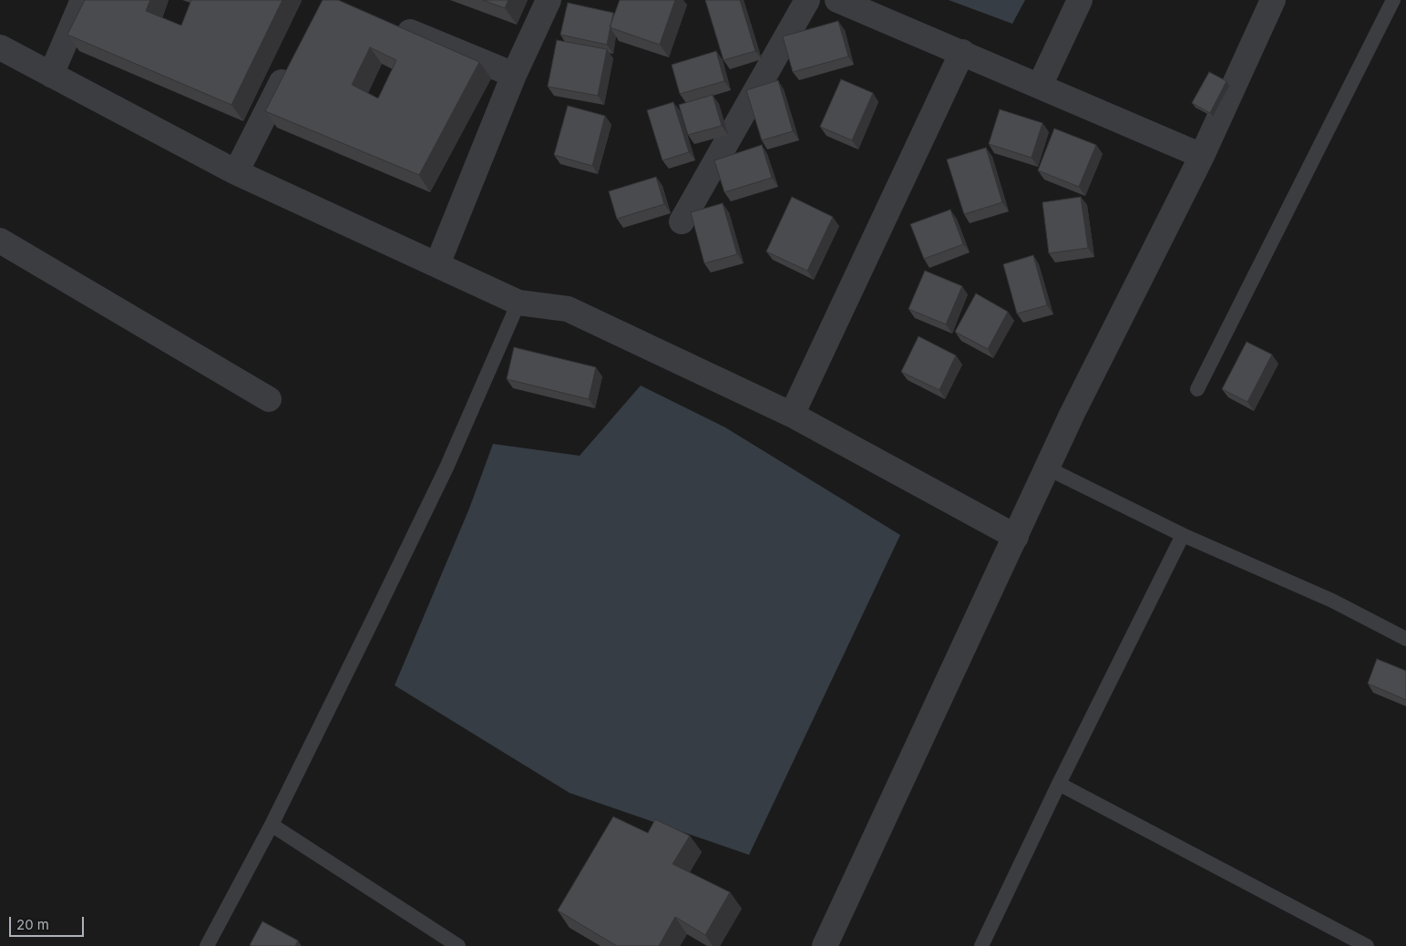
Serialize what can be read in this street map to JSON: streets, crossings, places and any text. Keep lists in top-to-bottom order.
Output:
{
  "scale_bar": "20 m"
}
